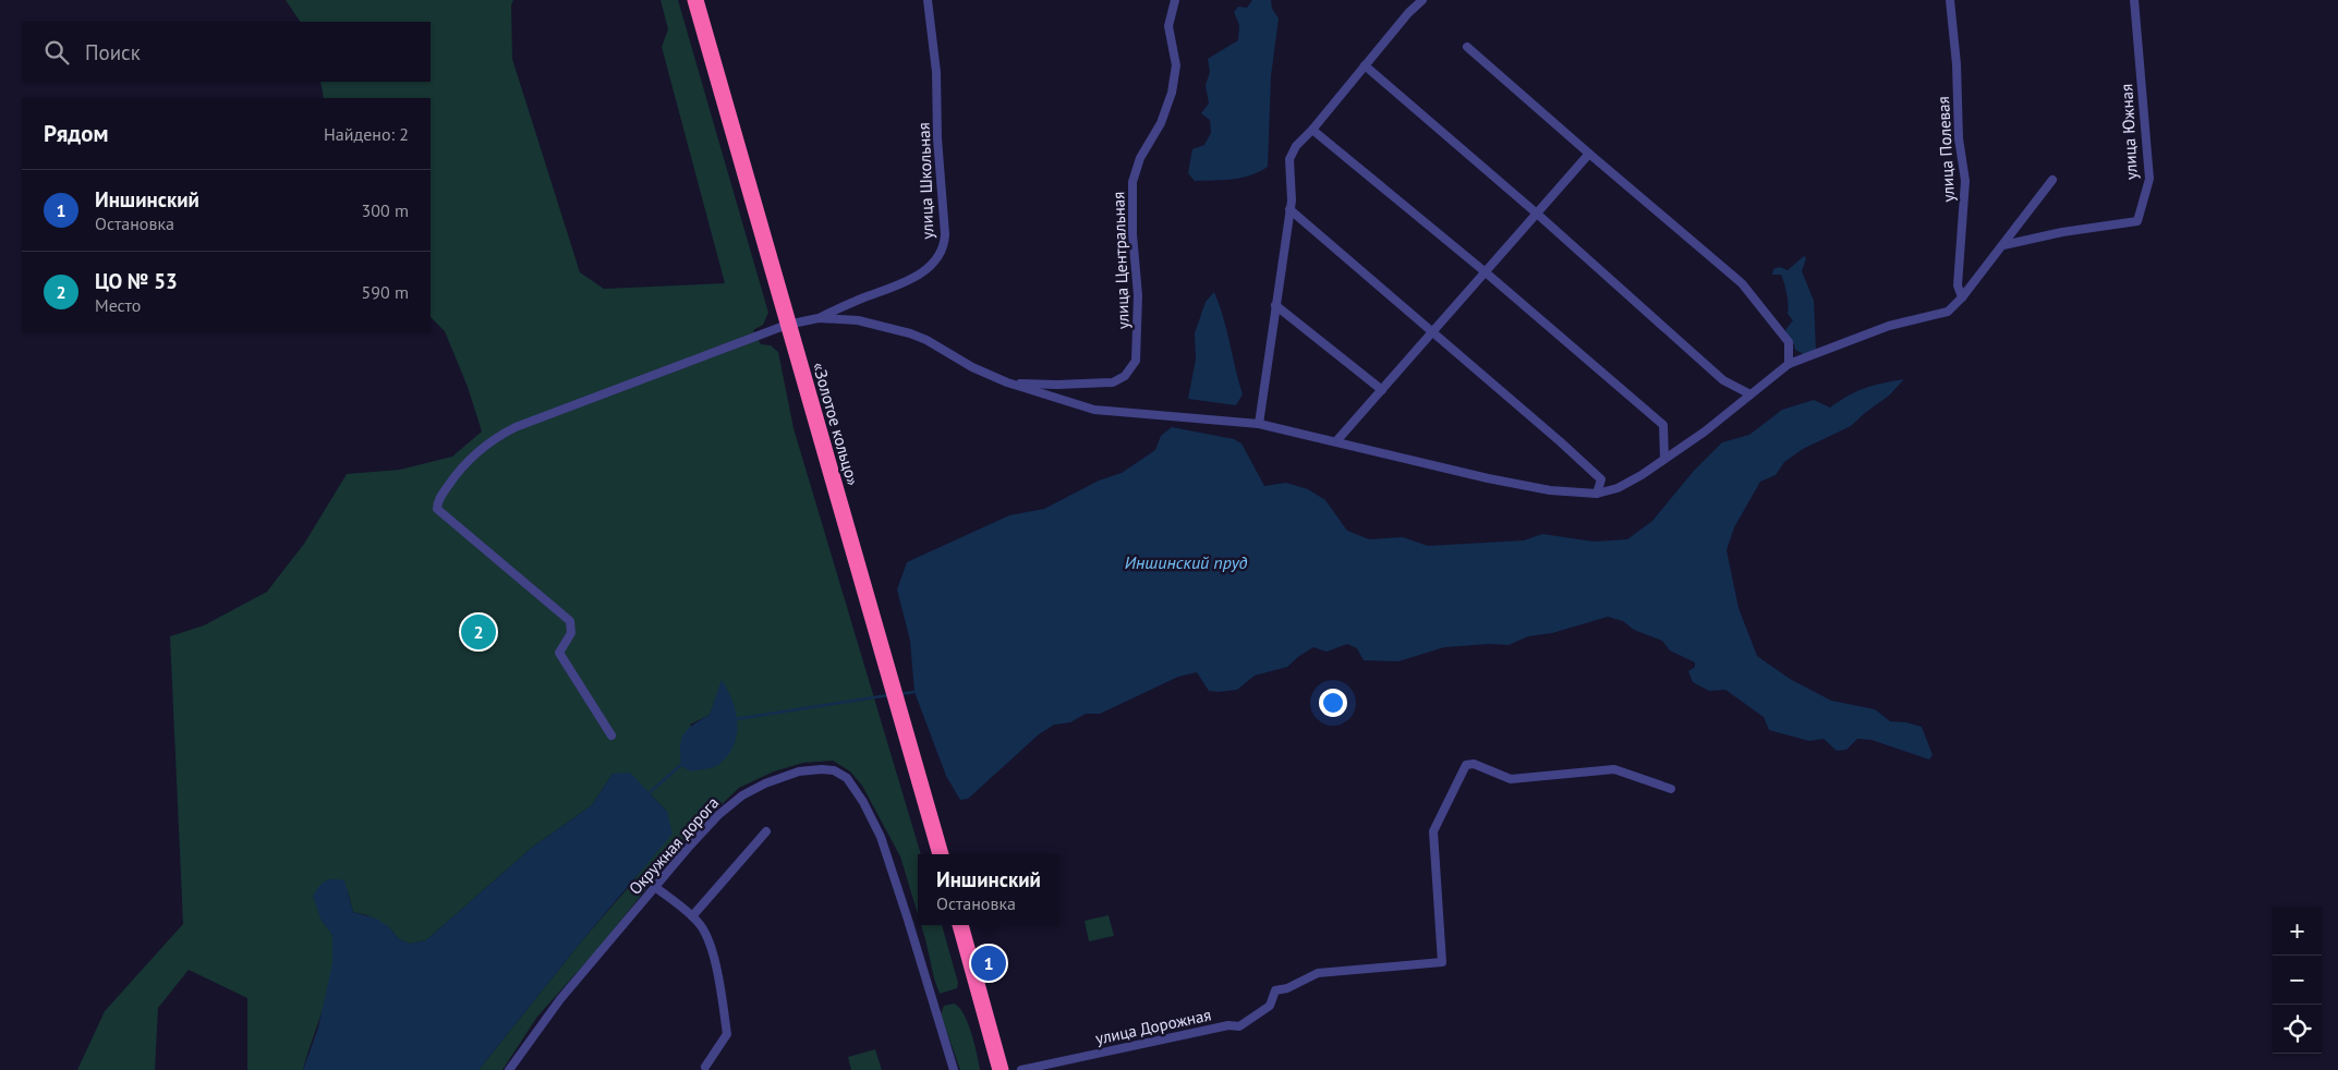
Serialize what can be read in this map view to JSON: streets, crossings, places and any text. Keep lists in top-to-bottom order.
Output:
{
  "streets": {
    "highway": ["«Золотое кольцо»"],
    "street": [
      "улица Южная",
      "улица Полевая",
      "улица Школьная",
      "улица Центральная",
      "Окружная дорога",
      "улица Дорожная"
    ]
  },
  "water": ["Иншинский пруд"],
  "page": {
    "search": "Поиск",
    "heading": ["Рядом", "Найдено: 2"],
    "list": [
      {
        "mark": "1",
        "name": "Иншинский",
        "note": "Остановка",
        "value": "300 m"
      },
      {
        "mark": "2",
        "name": "ЦО № 53",
        "note": "Место",
        "value": "590 m"
      }
    ],
    "pins": ["2", "1"],
    "popup": ["Иншинский", "Остановка"],
    "map_buttons": ["+", "−"]
  }
}
